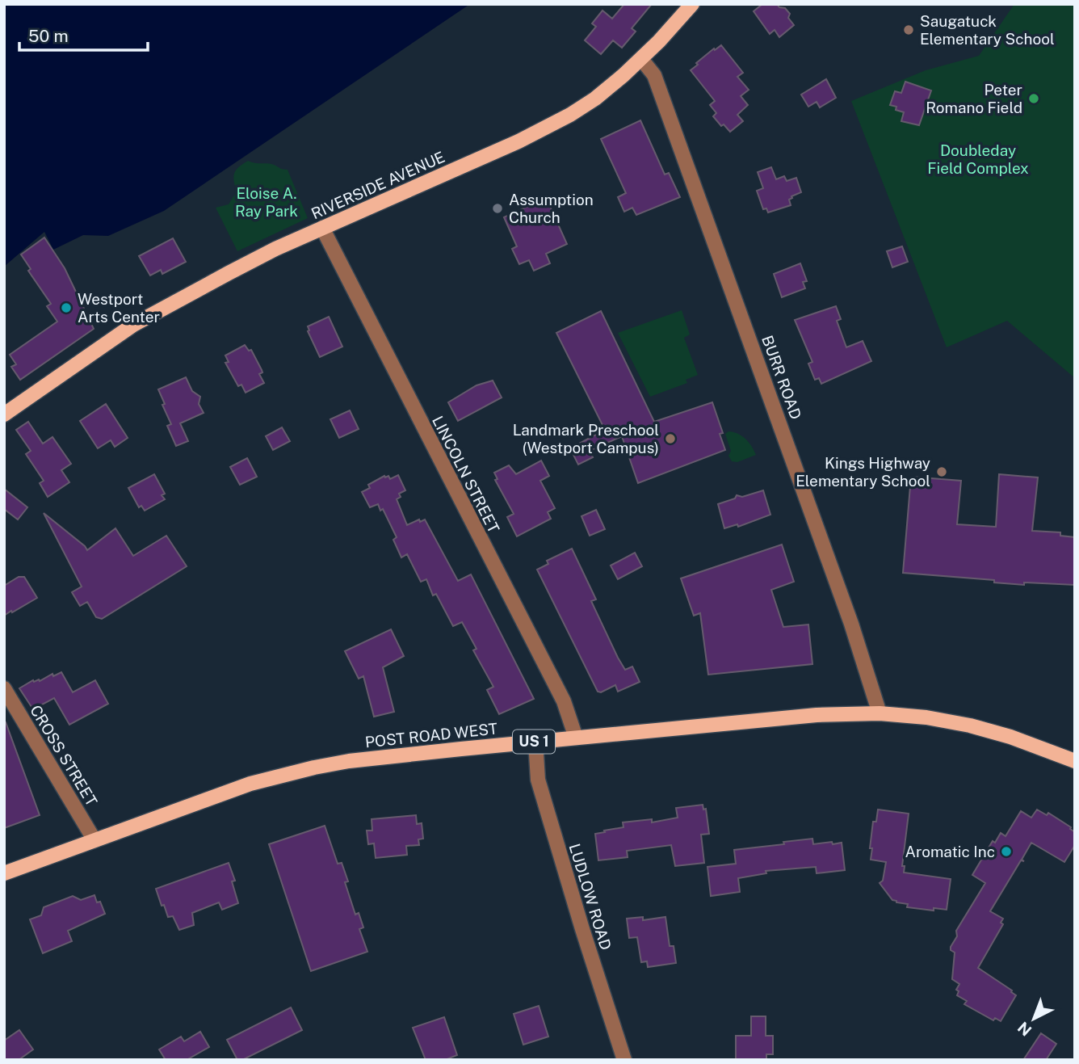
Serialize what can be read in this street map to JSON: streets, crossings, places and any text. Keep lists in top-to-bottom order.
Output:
{
  "streets": {
    "main road": ["RIVERSIDE AVENUE", "POST ROAD WEST", "US 1"],
    "street": [
      "BURR ROAD",
      "LINCOLN STREET",
      "CROSS STREET",
      "LUDLOW ROAD"
    ]
  },
  "crossings": [
    ["RIVERSIDE AVENUE", "BURR ROAD"],
    ["RIVERSIDE AVENUE", "LINCOLN STREET"],
    ["BURR ROAD", "POST ROAD WEST"],
    ["LINCOLN STREET", "POST ROAD WEST"],
    ["POST ROAD WEST", "CROSS STREET"],
    ["POST ROAD WEST", "LUDLOW ROAD"]
  ],
  "parks": ["Doubleday Field Complex", "Eloise A. Ray Park"],
  "places": [
    "Saugatuck Elementary School",
    "Peter Romano Field",
    "Assumption Church",
    "Westport Arts Center",
    "Landmark Preschool (Westport Campus)",
    "Kings Highway Elementary School",
    "Aromatic Inc"
  ],
  "scale_bar": "50 m",
  "north": "bottom left"
}
